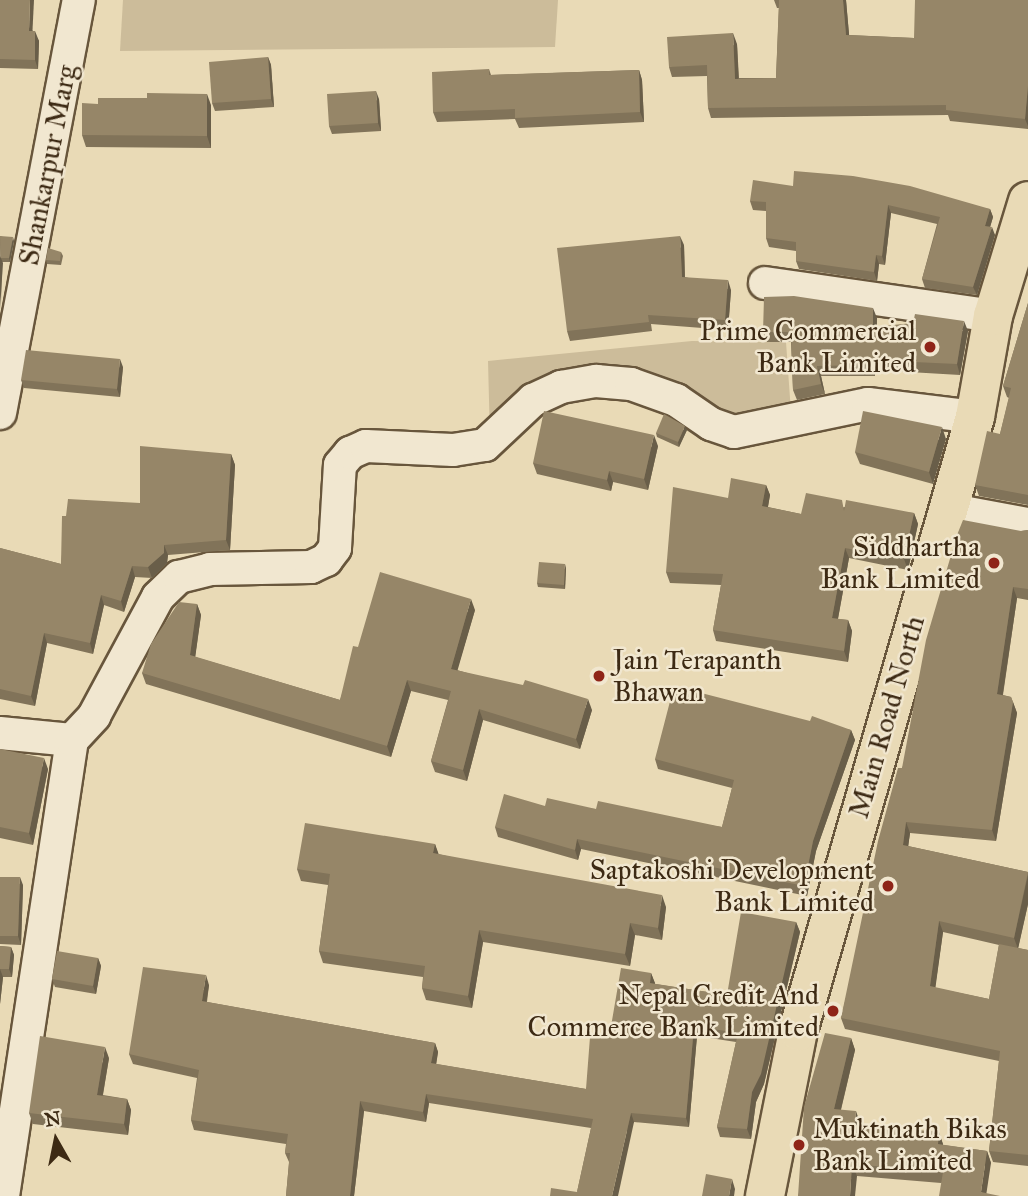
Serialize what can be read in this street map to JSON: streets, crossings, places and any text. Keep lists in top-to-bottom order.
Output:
{
  "streets": {
    "main road": ["Main Road North"],
    "street": ["Shankarpur Marg"]
  },
  "places": [
    "Prime Commercial Bank Limited",
    "Siddhartha Bank Limited",
    "Jain Terapanth Bhawan",
    "Saptakoshi Development Bank Limited",
    "Nepal Credit And Commerce Bank Limited",
    "Muktinath Bikas Bank Limited"
  ],
  "north": "top"
}
